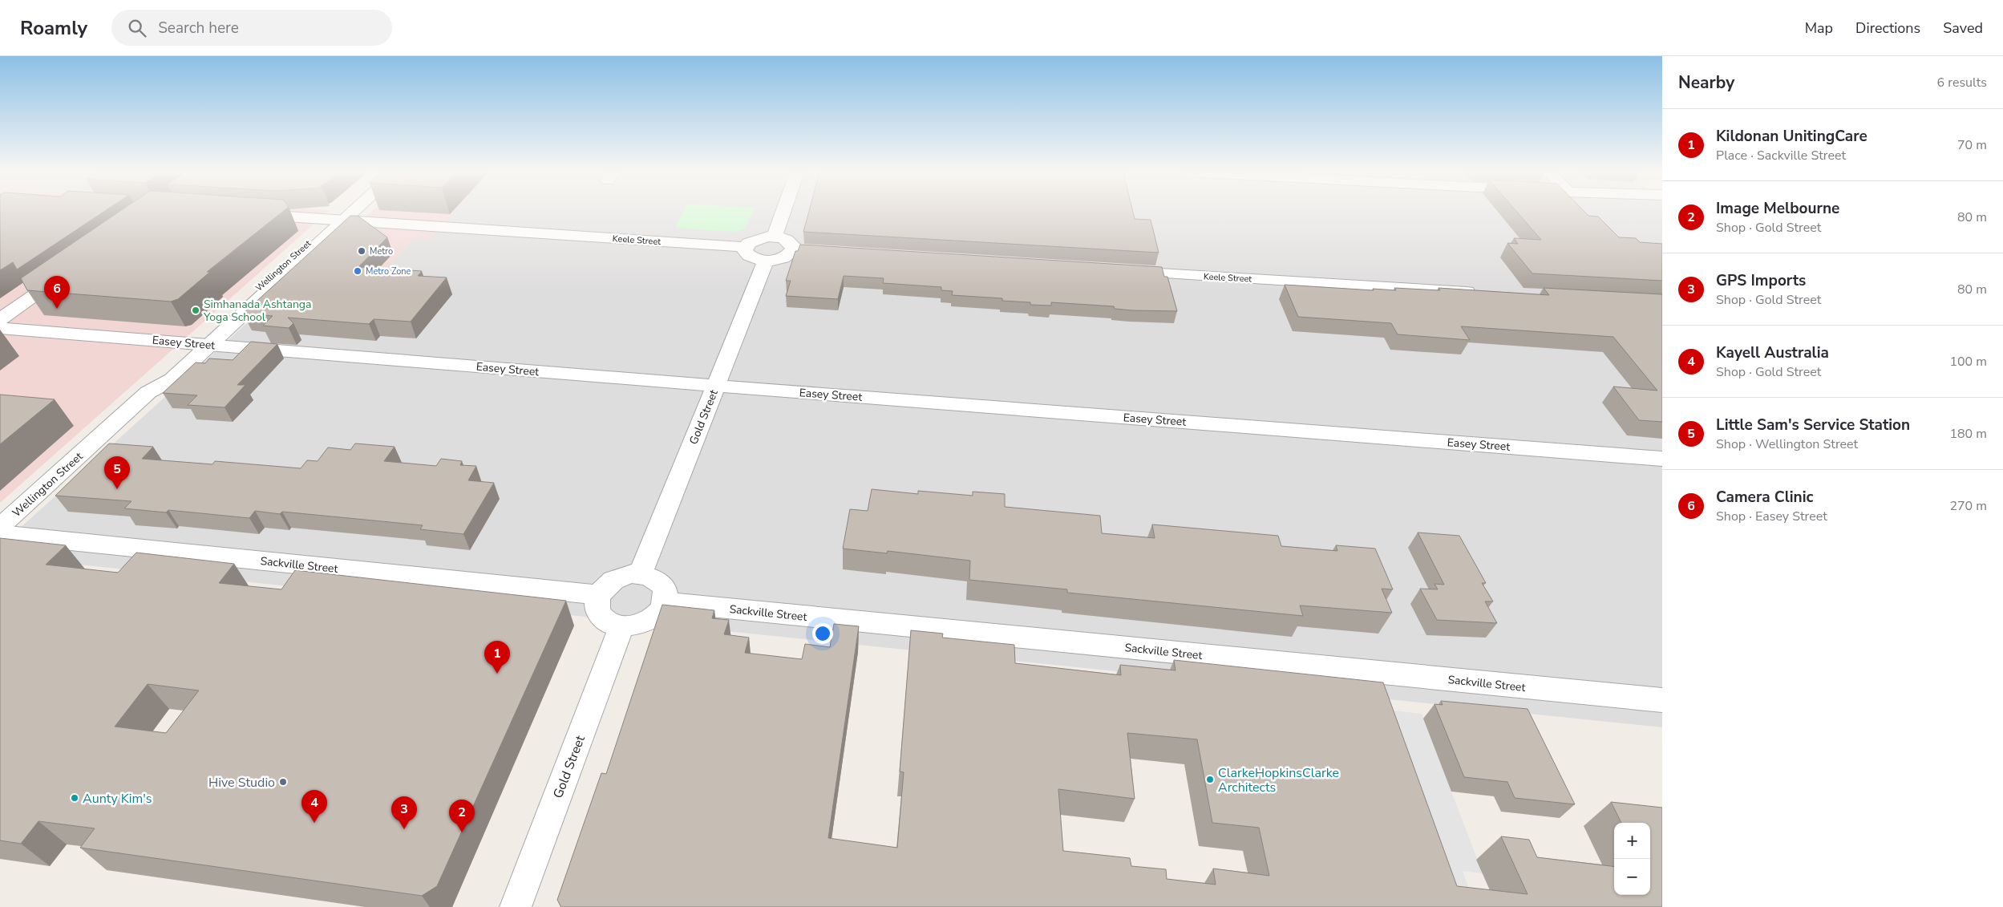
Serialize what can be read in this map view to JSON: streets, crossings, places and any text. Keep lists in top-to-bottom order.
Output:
{
  "streets": {
    "street": [
      "Keele Street",
      "Wellington Street",
      "Easey Street",
      "Gold Street",
      "Sackville Street"
    ]
  },
  "crossings": [
    ["Keele Street", "Wellington Street"],
    ["Wellington Street", "Easey Street"],
    ["Easey Street", "Gold Street"],
    ["Gold Street", "Sackville Street"]
  ],
  "places": [
    "Metro",
    "Metro Zone",
    "Simhanada Ashtanga Yoga School",
    "ClarkeHopkinsClarke Architects",
    "Hive Studio",
    "Aunty Kim's"
  ],
  "page": {
    "header": "Roamly",
    "search": "Search here",
    "nav": ["Map", "Directions", "Saved"],
    "heading": ["Nearby", "6 results"],
    "list": [
      {
        "mark": "1",
        "name": "Kildonan UnitingCare",
        "note": "Place · Sackville Street",
        "value": "70 m"
      },
      {
        "mark": "2",
        "name": "Image Melbourne",
        "note": "Shop · Gold Street",
        "value": "80 m"
      },
      {
        "mark": "3",
        "name": "GPS Imports",
        "note": "Shop · Gold Street",
        "value": "80 m"
      },
      {
        "mark": "4",
        "name": "Kayell Australia",
        "note": "Shop · Gold Street",
        "value": "100 m"
      },
      {
        "mark": "5",
        "name": "Little Sam's Service Station",
        "note": "Shop · Wellington Street",
        "value": "180 m"
      },
      {
        "mark": "6",
        "name": "Camera Clinic",
        "note": "Shop · Easey Street",
        "value": "270 m"
      }
    ],
    "pins": [
      "6",
      "5",
      "1",
      "4",
      "3",
      "2"
    ],
    "map_buttons": ["+", "−"]
  }
}
